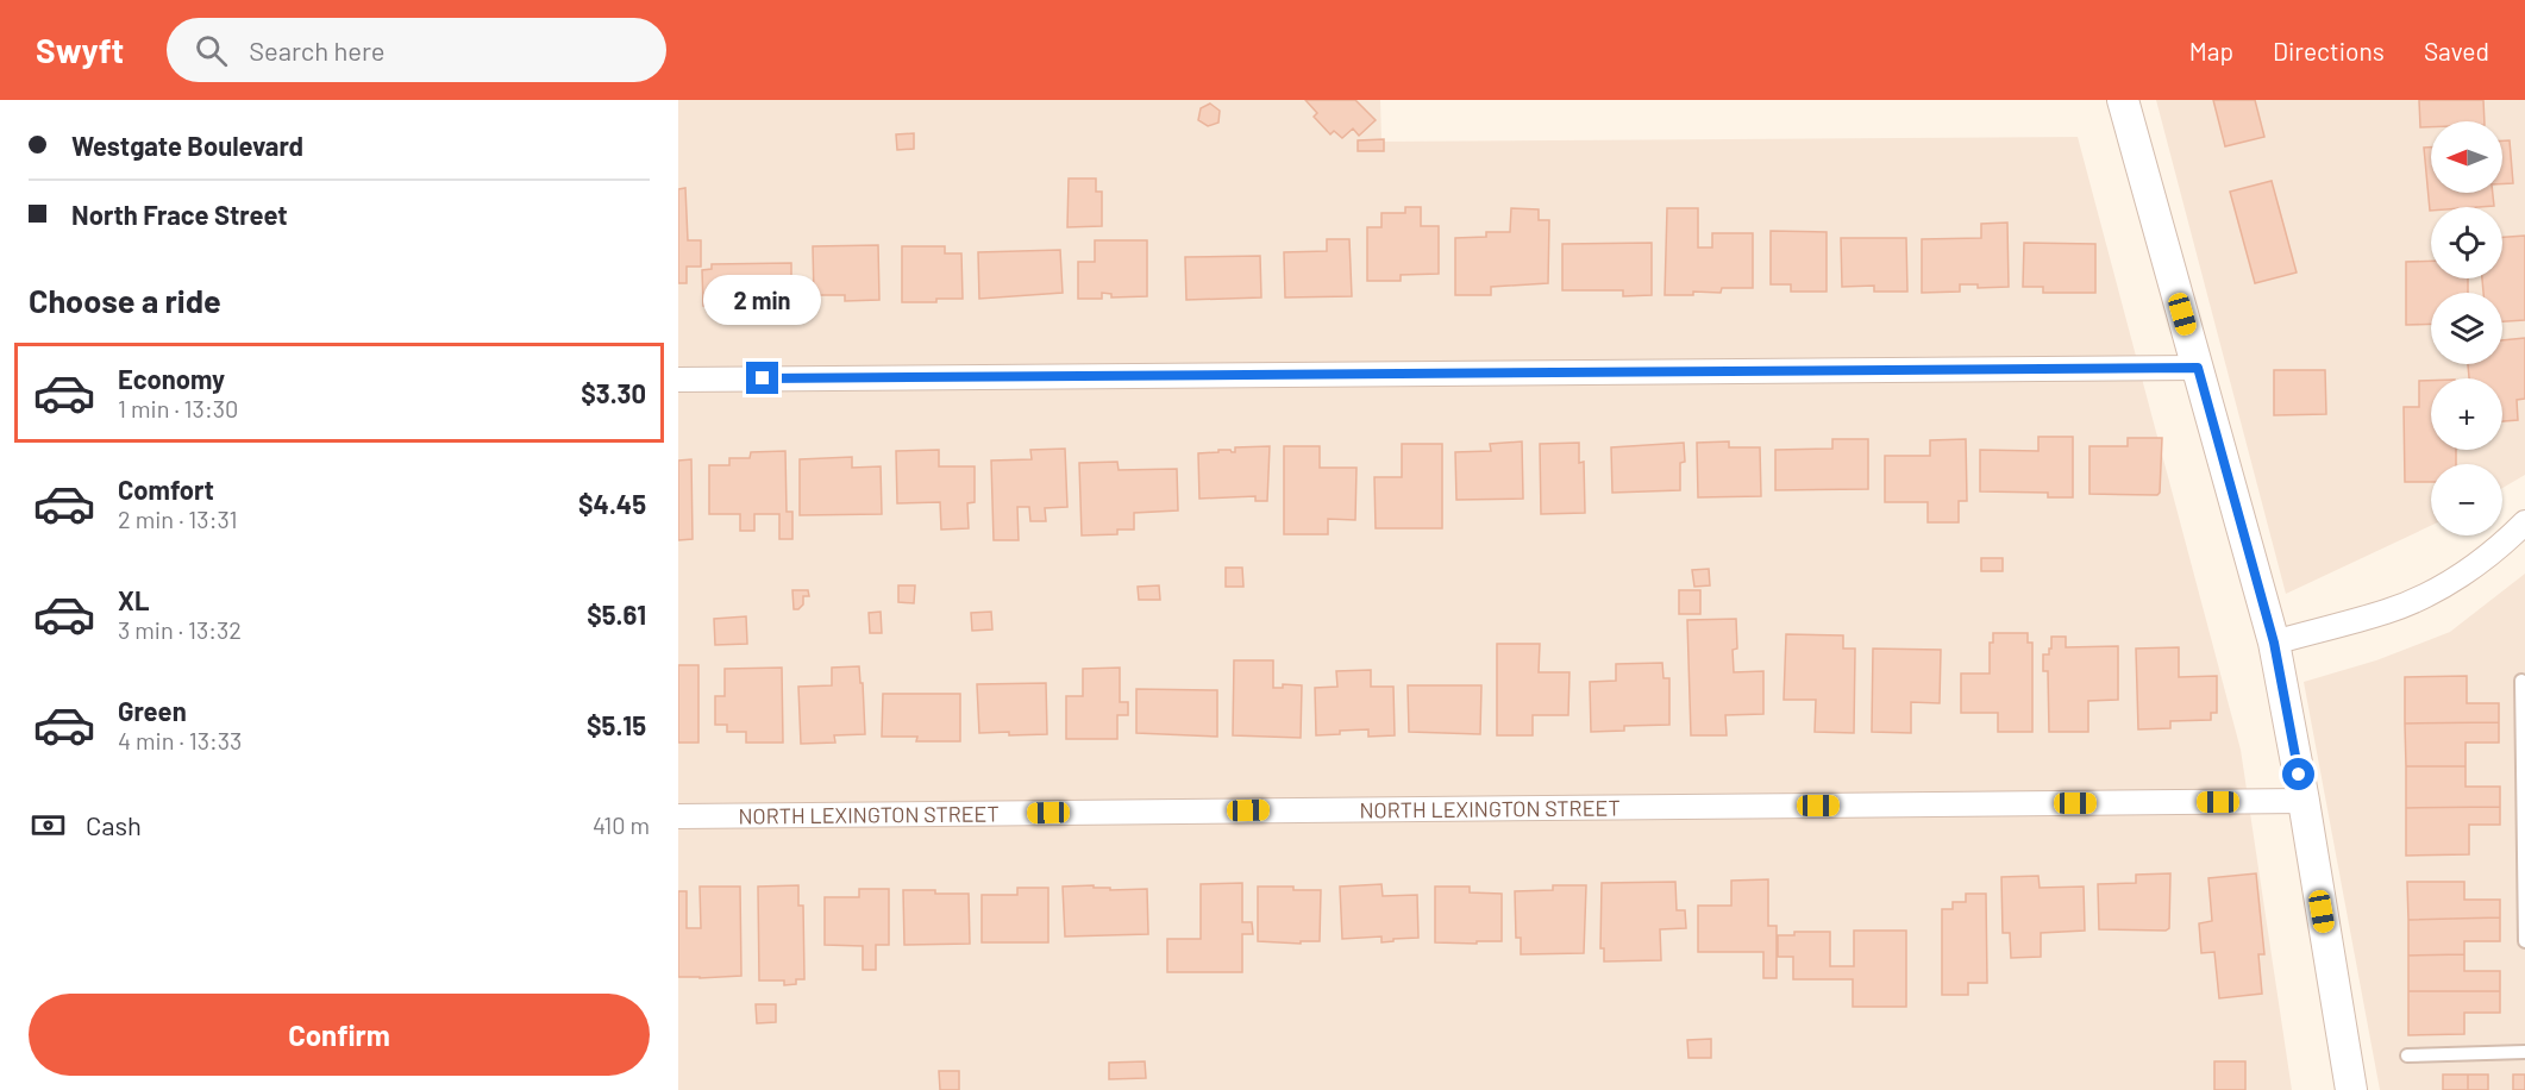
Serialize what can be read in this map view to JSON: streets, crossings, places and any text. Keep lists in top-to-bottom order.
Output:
{
  "streets": {
    "street": ["NORTH LEXINGTON STREET"]
  },
  "north": "left",
  "page": {
    "header": "Swyft",
    "search": "Search here",
    "nav": ["Map", "Directions", "Saved"],
    "banner": ["Westgate Boulevard", "North Frace Street"],
    "map_buttons": ["+", "−"],
    "heading": "Choose a ride",
    "bubble": "2 min",
    "list": [
      {
        "name": "Economy",
        "note": "1 min · 13:30",
        "value": "$3.30"
      },
      {
        "name": "Comfort",
        "note": "2 min · 13:31",
        "value": "$4.45"
      },
      {
        "name": "XL",
        "note": "3 min · 13:32",
        "value": "$5.61"
      },
      {
        "name": "Green",
        "note": "4 min · 13:33",
        "value": "$5.15"
      }
    ],
    "pay": ["Cash", "410 m"],
    "buttons": "Confirm"
  }
}
